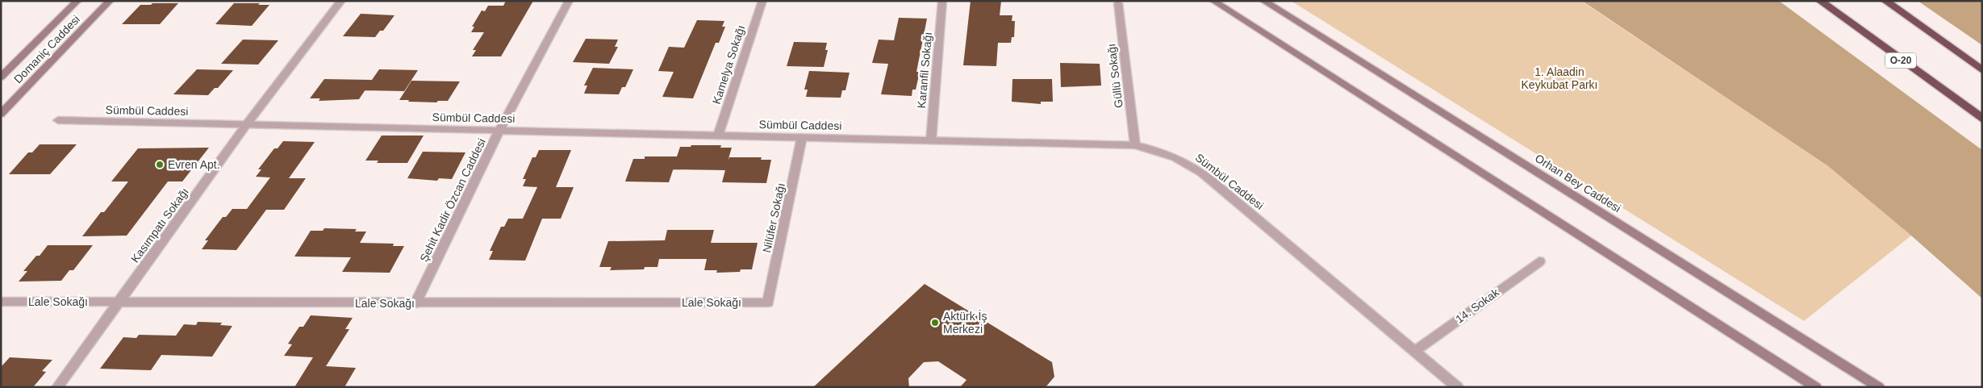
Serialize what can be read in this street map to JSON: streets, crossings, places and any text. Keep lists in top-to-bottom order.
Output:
{
  "streets": {
    "highway": ["O-20"],
    "main road": ["Domaniç Caddesi", "Orhan Bey Caddesi"],
    "street": [
      "Kamelya Sokağı",
      "Karanfil Sokağı",
      "Güllü Sokağı",
      "Sümbül Caddesi",
      "Şehit Kadir Özcan Caddesi",
      "Nilüfer Sokağı",
      "Kasımpatı Sokağı",
      "Lale Sokağı",
      "14. Sokak"
    ]
  },
  "crossings": [
    ["Kamelya Sokağı", "Sümbül Caddesi"],
    ["Karanfil Sokağı", "Sümbül Caddesi"],
    ["Güllü Sokağı", "Sümbül Caddesi"],
    ["Sümbül Caddesi", "Şehit Kadir Özcan Caddesi"],
    ["Sümbül Caddesi", "Nilüfer Sokağı"],
    ["Sümbül Caddesi", "Kasımpatı Sokağı"],
    ["Sümbül Caddesi", "14. Sokak"],
    ["Şehit Kadir Özcan Caddesi", "Lale Sokağı"],
    ["Nilüfer Sokağı", "Lale Sokağı"],
    ["Kasımpatı Sokağı", "Lale Sokağı"]
  ],
  "parks": ["1. Alaadin Keykubat Parkı"],
  "places": ["Evren Apt.", "Aktürk İş Merkezi"]
}
